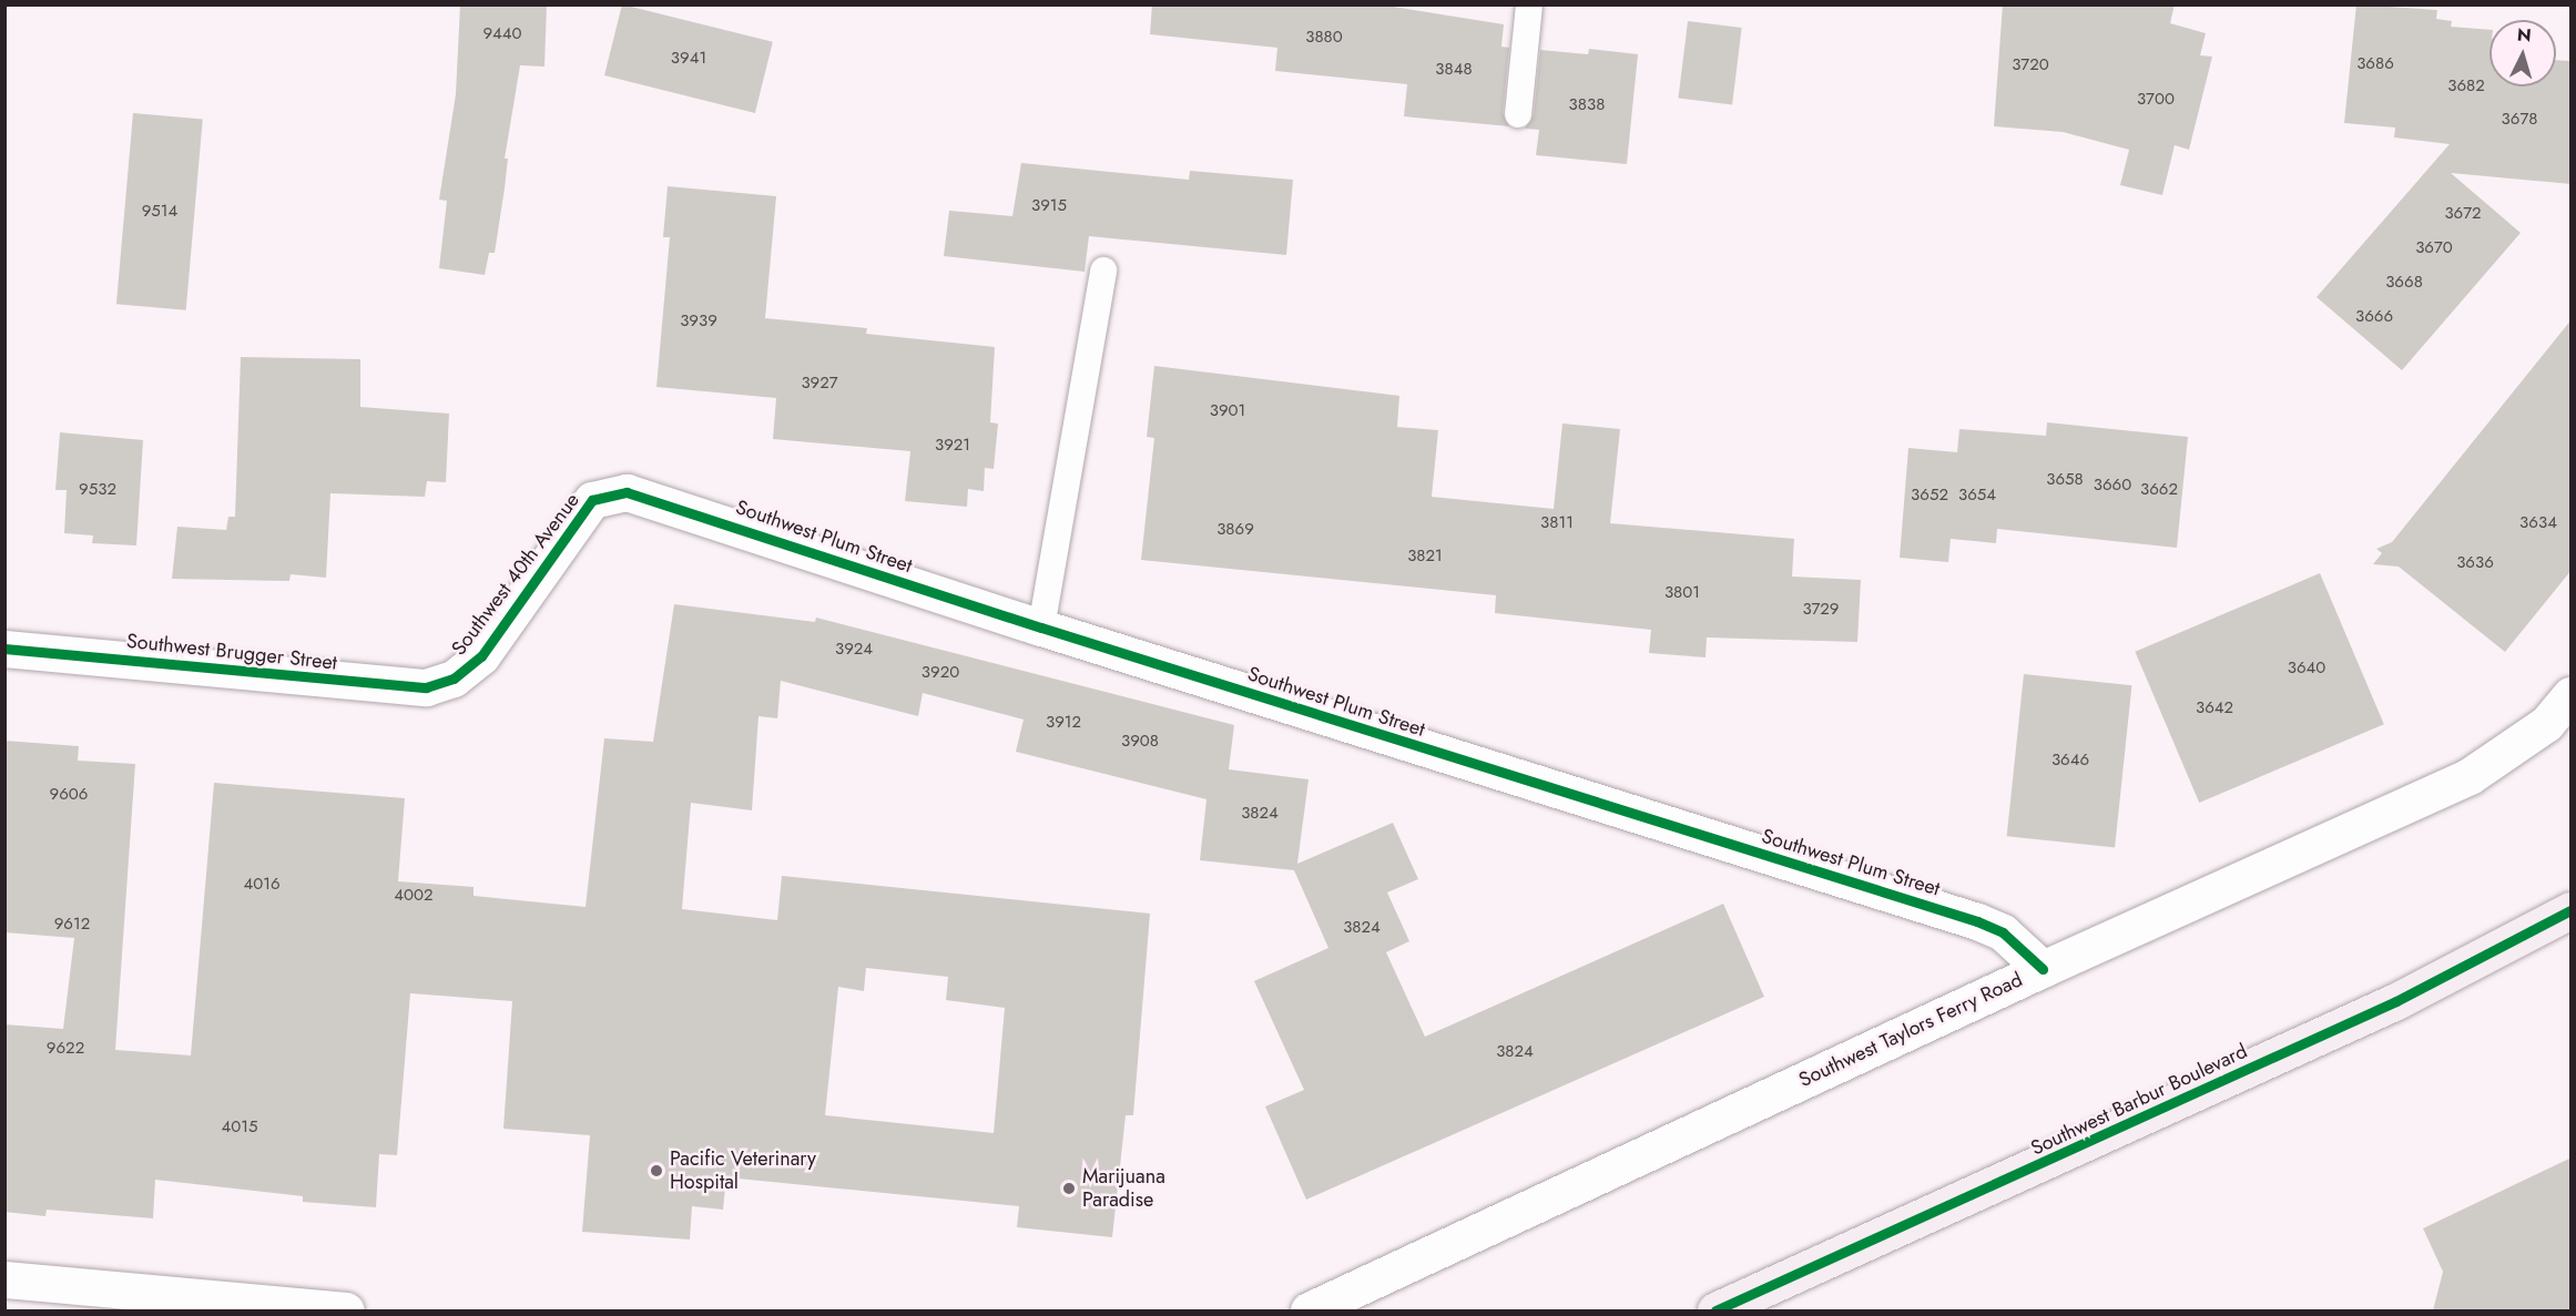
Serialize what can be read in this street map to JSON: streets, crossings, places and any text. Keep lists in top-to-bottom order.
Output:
{
  "streets": {
    "main road": ["Southwest Barbur Boulevard"],
    "street": [
      "Southwest Plum Street",
      "Southwest 40th Avenue",
      "Southwest Brugger Street",
      "Southwest Taylors Ferry Road"
    ]
  },
  "crossings": [
    ["Southwest Plum Street", "Southwest 40th Avenue"],
    ["Southwest Plum Street", "Southwest Taylors Ferry Road"],
    ["Southwest 40th Avenue", "Southwest Brugger Street"]
  ],
  "places": ["Pacific Veterinary Hospital", "Marijuana Paradise"],
  "house_numbers": [
    "9440",
    "3880",
    "3941",
    "3686",
    "3720",
    "3848",
    "3682",
    "3700",
    "3838",
    "3678",
    "3915",
    "9514",
    "3672",
    "3670",
    "3668",
    "3666",
    "3939",
    "3927",
    "3901",
    "3921",
    "3658",
    "3660",
    "9532",
    "3662",
    "3652",
    "3654",
    "3811",
    "3634",
    "3869",
    "3821",
    "3636",
    "3801",
    "3729",
    "3924",
    "3640",
    "3920",
    "3642",
    "3912",
    "3908",
    "3646",
    "9606",
    "3824",
    "4016",
    "4002",
    "9612",
    "3824",
    "9622",
    "3824",
    "4015"
  ],
  "north": "top"
}
